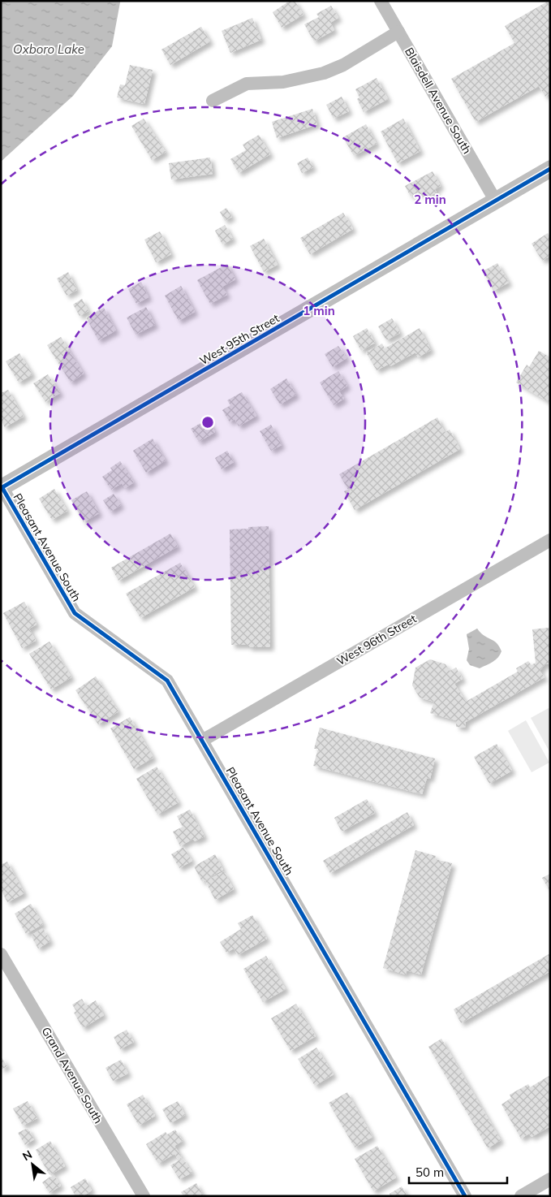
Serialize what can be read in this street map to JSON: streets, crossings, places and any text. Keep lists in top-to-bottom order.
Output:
{
  "streets": {
    "street": [
      "Blaisdell Avenue South",
      "West 95th Street",
      "Pleasant Avenue South",
      "West 96th Street",
      "Grand Avenue South"
    ]
  },
  "crossings": [
    ["Blaisdell Avenue South", "West 95th Street"],
    ["West 95th Street", "Pleasant Avenue South"],
    ["Pleasant Avenue South", "West 96th Street"]
  ],
  "water": ["Oxboro Lake"],
  "scale_bar": "50 m",
  "north": "top left",
  "rings": ["2 min", "1 min"]
}
